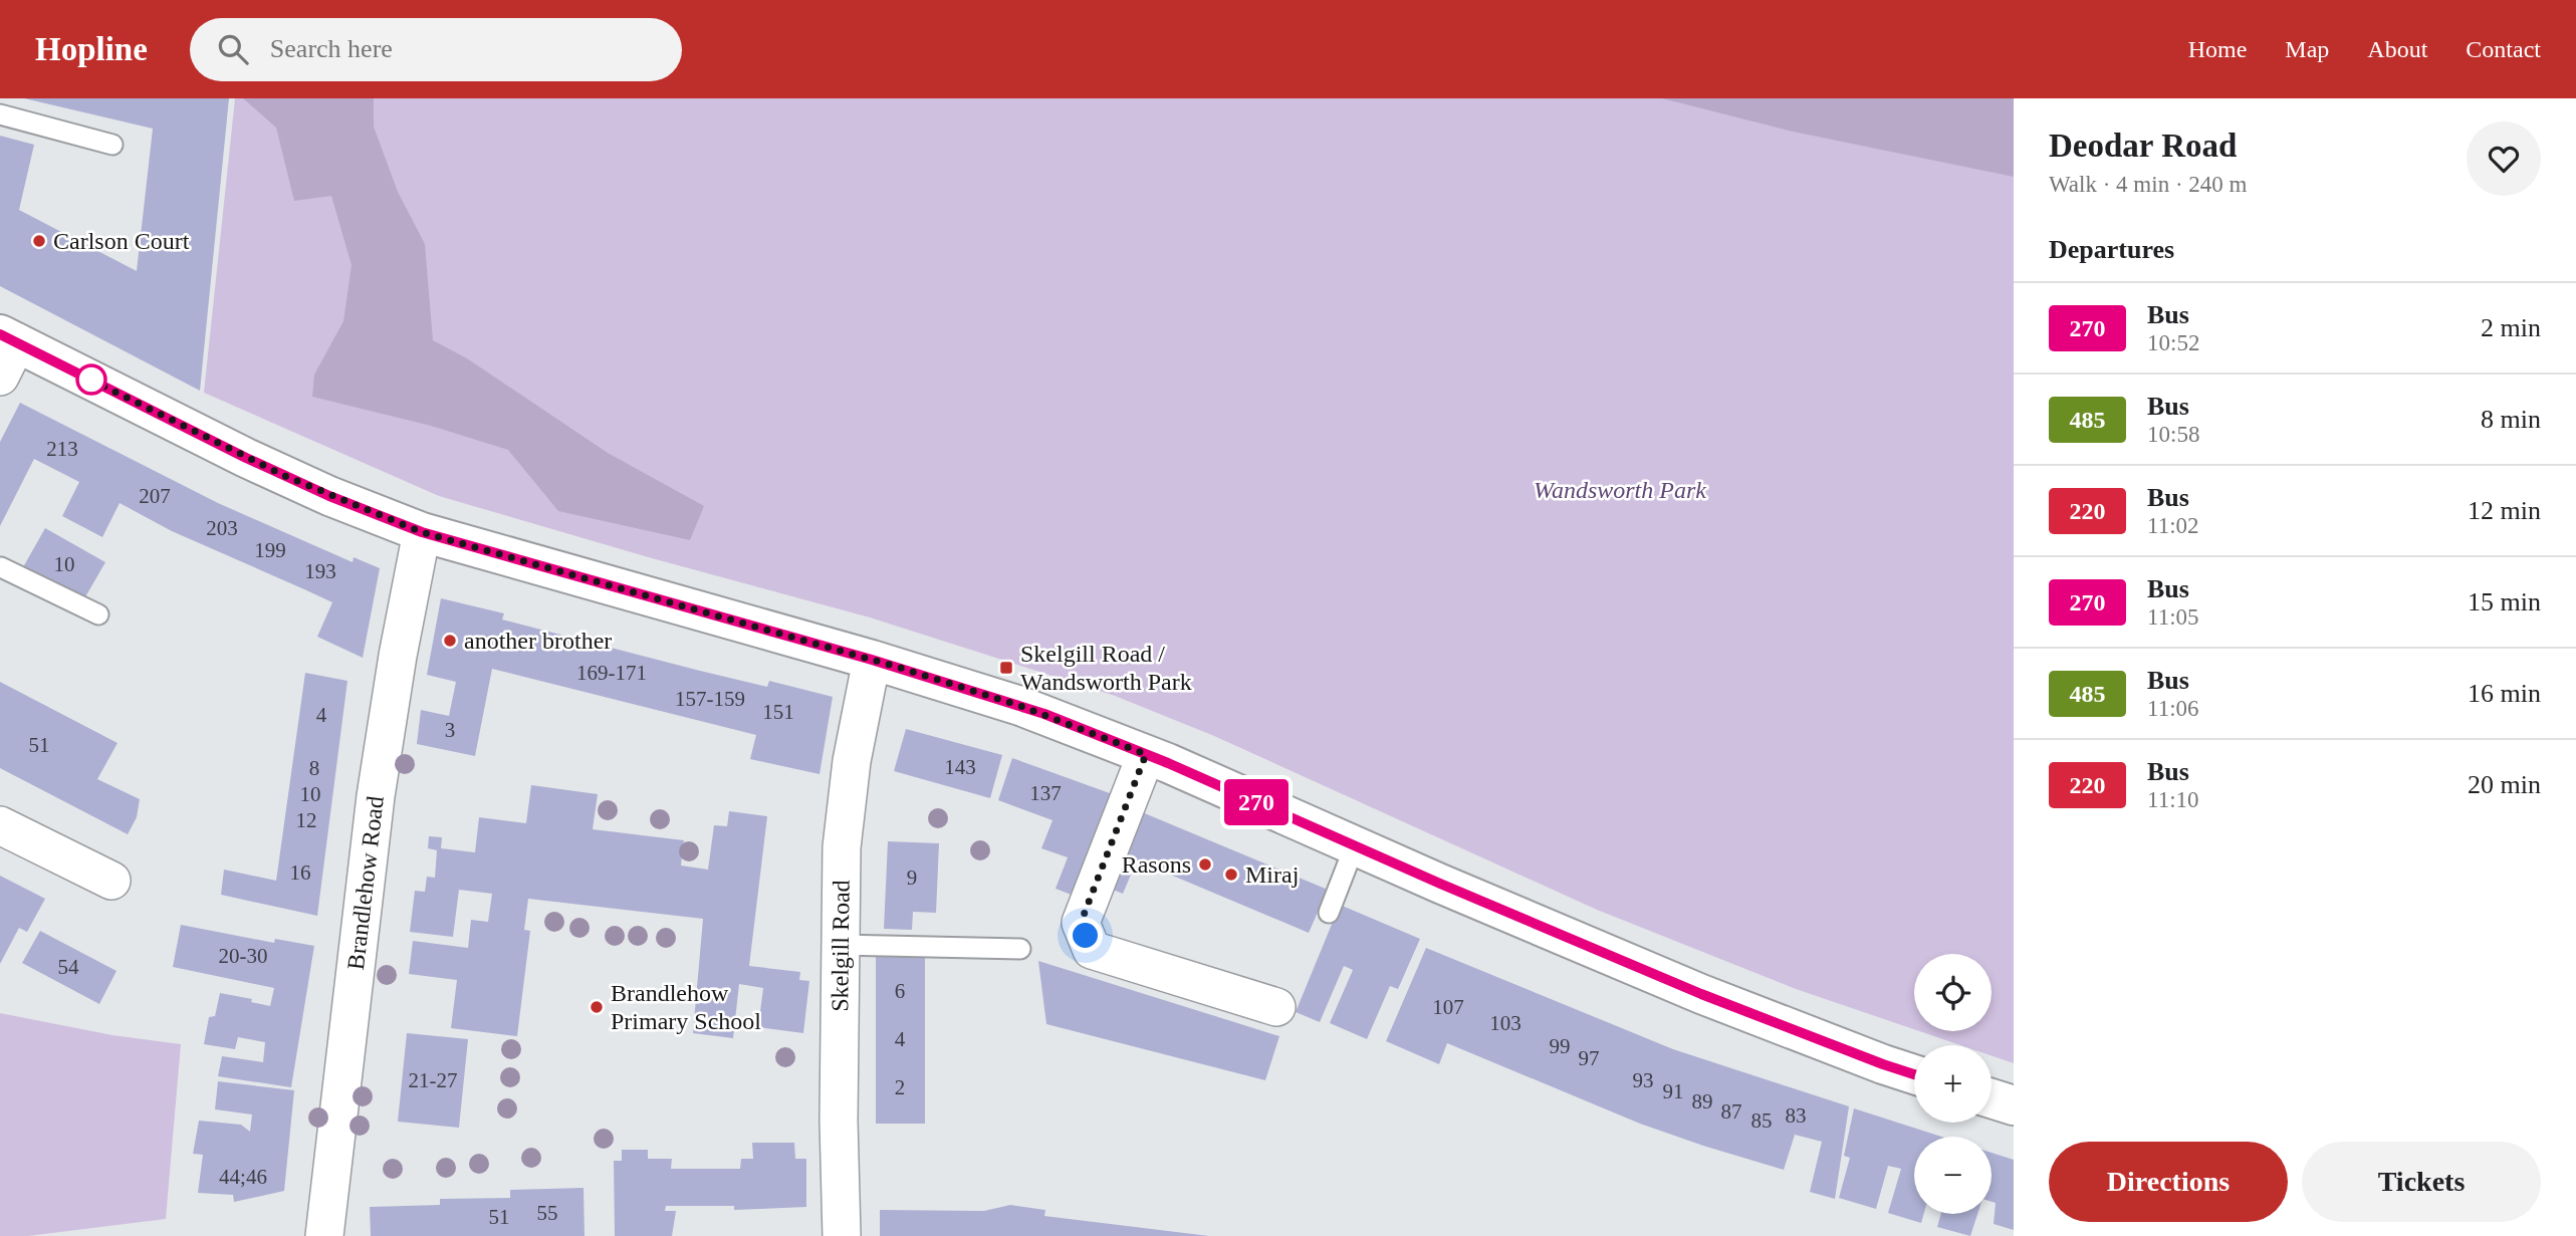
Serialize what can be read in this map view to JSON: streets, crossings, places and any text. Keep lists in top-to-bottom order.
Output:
{
  "streets": {
    "street": ["Brandlehow Road", "Skelgill Road"]
  },
  "parks": ["Wandsworth Park"],
  "places": {
    "other": [
      "Carlson Court",
      "another brother",
      "Rasons",
      "Miraj",
      "Brandlehow Primary School"
    ],
    "transit": ["Skelgill Road / Wandsworth Park"]
  },
  "lines": ["bus line 270"],
  "house_numbers": [
    "213",
    "207",
    "203",
    "199",
    "10",
    "193",
    "169-171",
    "157-159",
    "151",
    "4",
    "3",
    "51",
    "143",
    "8",
    "137",
    "10",
    "12",
    "16",
    "9",
    "20-30",
    "54",
    "6",
    "107",
    "103",
    "4",
    "99",
    "97",
    "21-27",
    "93",
    "2",
    "91",
    "89",
    "87",
    "83",
    "85",
    "44;46",
    "55",
    "51"
  ],
  "page": {
    "header": "Hopline",
    "search": "Search here",
    "nav": [
      "Home",
      "Map",
      "About",
      "Contact"
    ],
    "on_map": "270",
    "heading": [
      ["Deodar Road", "Walk · 4 min · 240 m"],
      "Departures"
    ],
    "list": [
      {
        "mark": "270",
        "name": "Bus",
        "note": "10:52",
        "value": "2 min"
      },
      {
        "mark": "485",
        "name": "Bus",
        "note": "10:58",
        "value": "8 min"
      },
      {
        "mark": "220",
        "name": "Bus",
        "note": "11:02",
        "value": "12 min"
      },
      {
        "mark": "270",
        "name": "Bus",
        "note": "11:05",
        "value": "15 min"
      },
      {
        "mark": "485",
        "name": "Bus",
        "note": "11:06",
        "value": "16 min"
      },
      {
        "mark": "220",
        "name": "Bus",
        "note": "11:10",
        "value": "20 min"
      }
    ],
    "map_buttons": ["+", "−"],
    "buttons": ["Directions", "Tickets"]
  }
}
